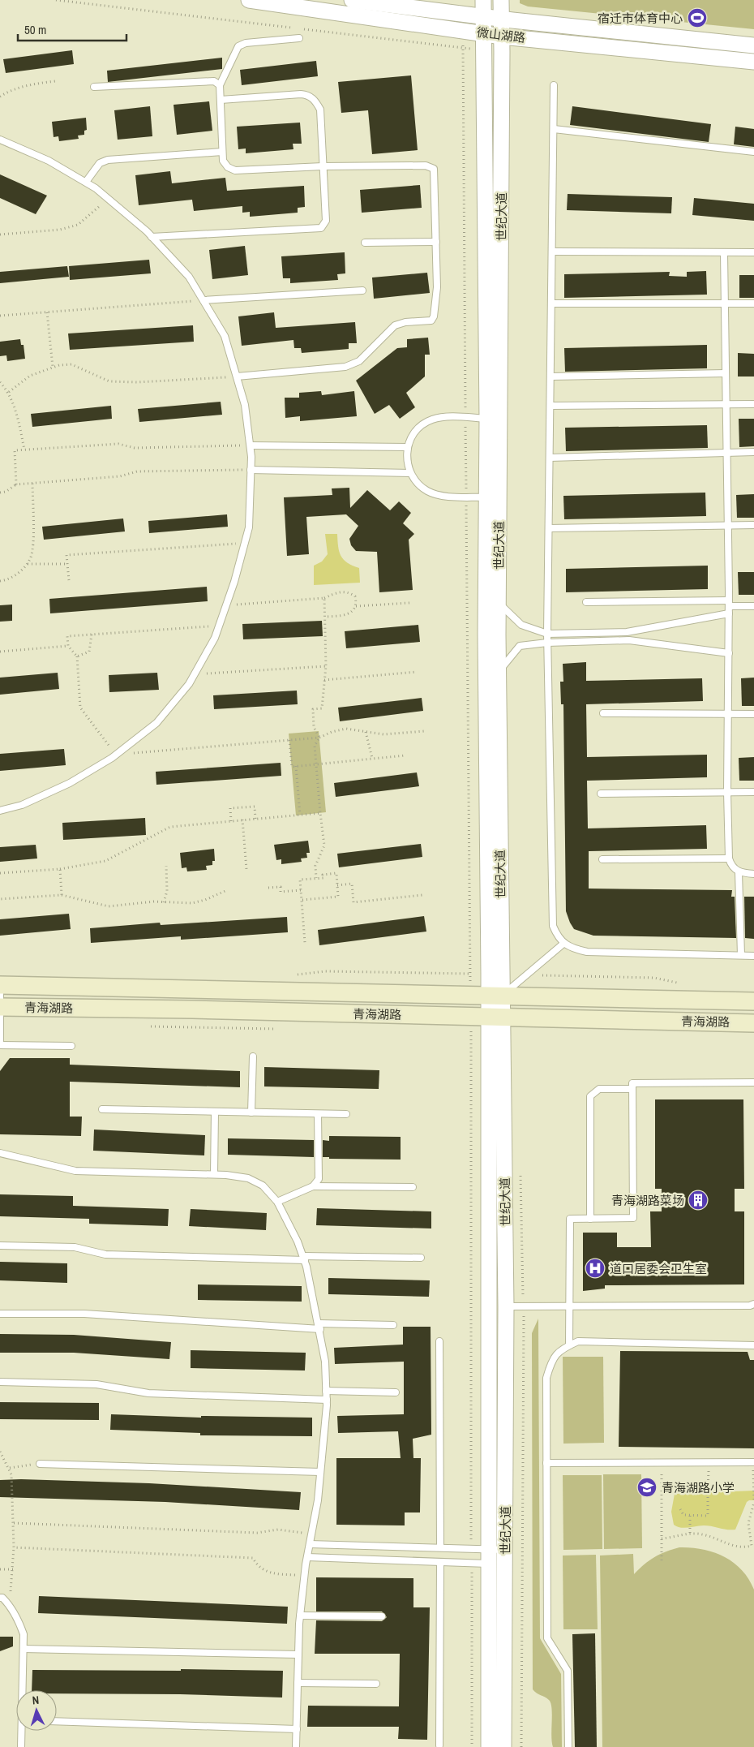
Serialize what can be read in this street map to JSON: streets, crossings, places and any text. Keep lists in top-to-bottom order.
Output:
{
  "streets": {
    "main road": ["青海湖路"],
    "street": ["微山湖路", "世纪大道"]
  },
  "crossings": [
    ["微山湖路", "世纪大道"],
    ["世纪大道", "青海湖路"]
  ],
  "places": {
    "sports": ["宿迁市体育中心"],
    "building": ["青海湖路菜场"],
    "hospital": ["道口居委会卫生室"],
    "school or university": ["青海湖路小学"]
  },
  "scale_bar": "50 m",
  "north": "top"
}
